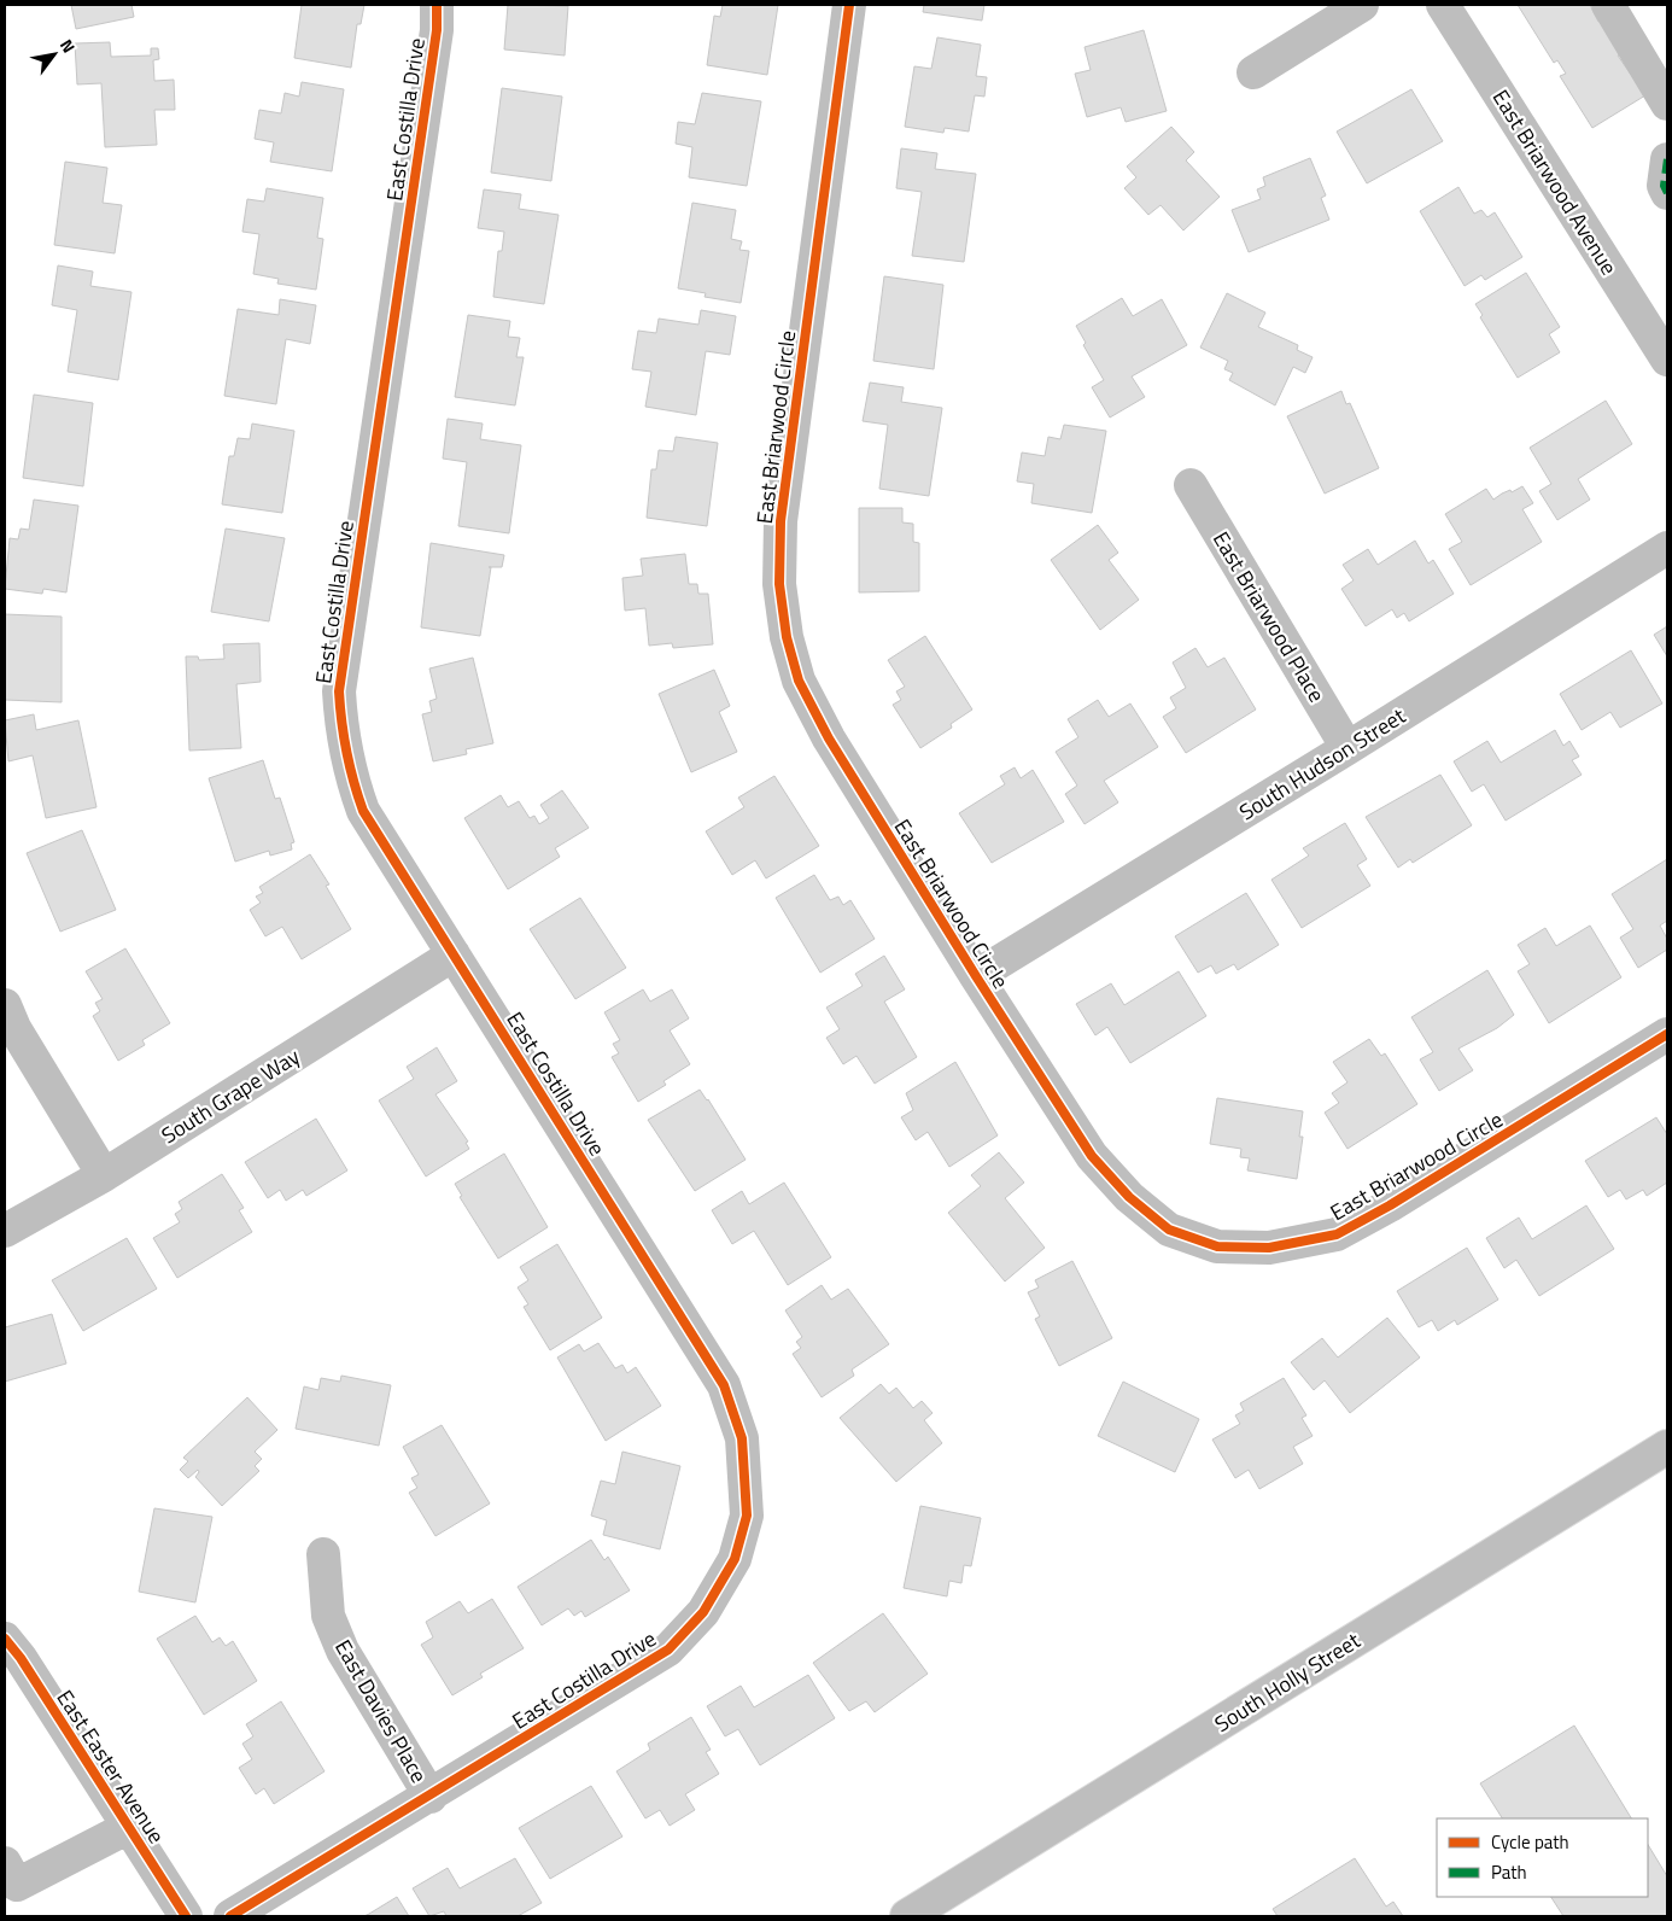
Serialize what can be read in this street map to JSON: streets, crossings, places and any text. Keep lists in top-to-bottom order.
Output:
{
  "streets": {
    "street": [
      "East Costilla Drive",
      "East Briarwood Avenue",
      "East Briarwood Circle",
      "East Briarwood Place",
      "South Hudson Street",
      "South Grape Way",
      "South Holly Street",
      "East Davies Place",
      "East Easter Avenue"
    ]
  },
  "crossings": [
    ["East Costilla Drive", "South Grape Way"],
    ["East Costilla Drive", "East Davies Place"],
    ["East Briarwood Circle", "South Hudson Street"],
    ["East Briarwood Place", "South Hudson Street"]
  ],
  "legend": ["Cycle path", "Path"],
  "north": "top right"
}
